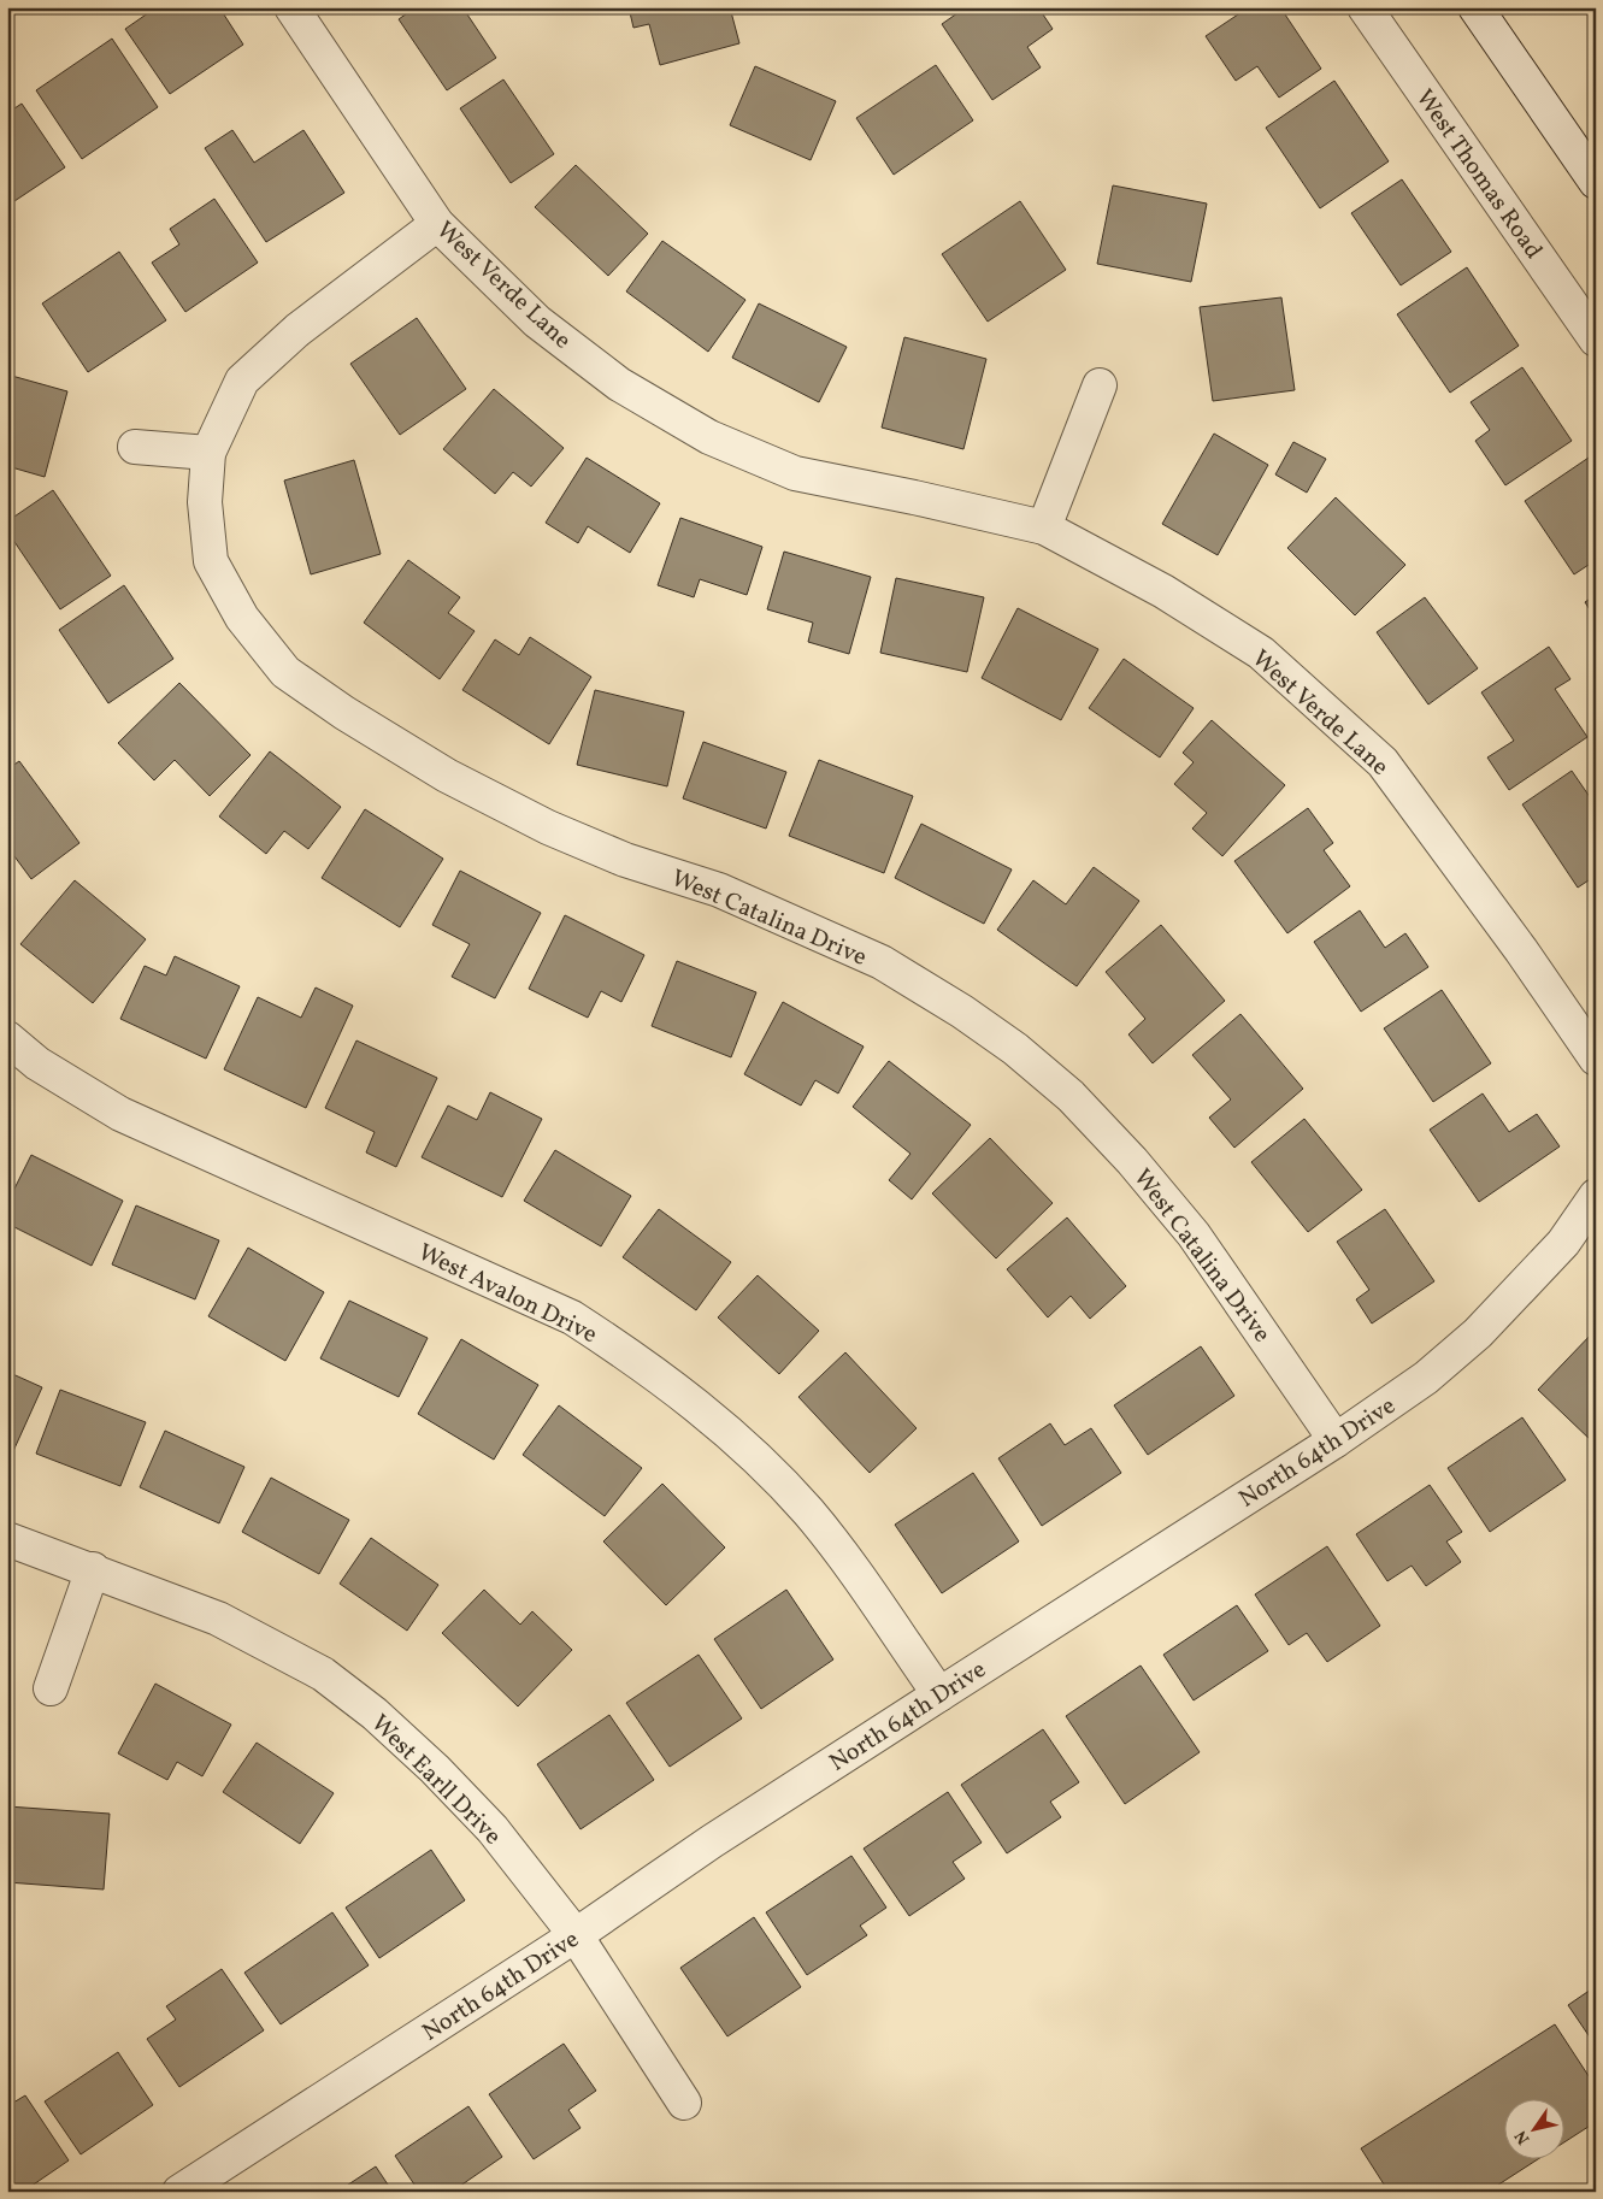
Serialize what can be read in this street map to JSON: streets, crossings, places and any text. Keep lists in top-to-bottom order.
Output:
{
  "streets": {
    "street": [
      "West Thomas Road",
      "West Verde Lane",
      "West Catalina Drive",
      "West Avalon Drive",
      "North 64th Drive",
      "West Earll Drive"
    ]
  },
  "crossings": [
    ["West Verde Lane", "West Catalina Drive"],
    ["West Catalina Drive", "North 64th Drive"],
    ["West Avalon Drive", "North 64th Drive"],
    ["North 64th Drive", "West Earll Drive"]
  ],
  "north": "bottom left"
}
